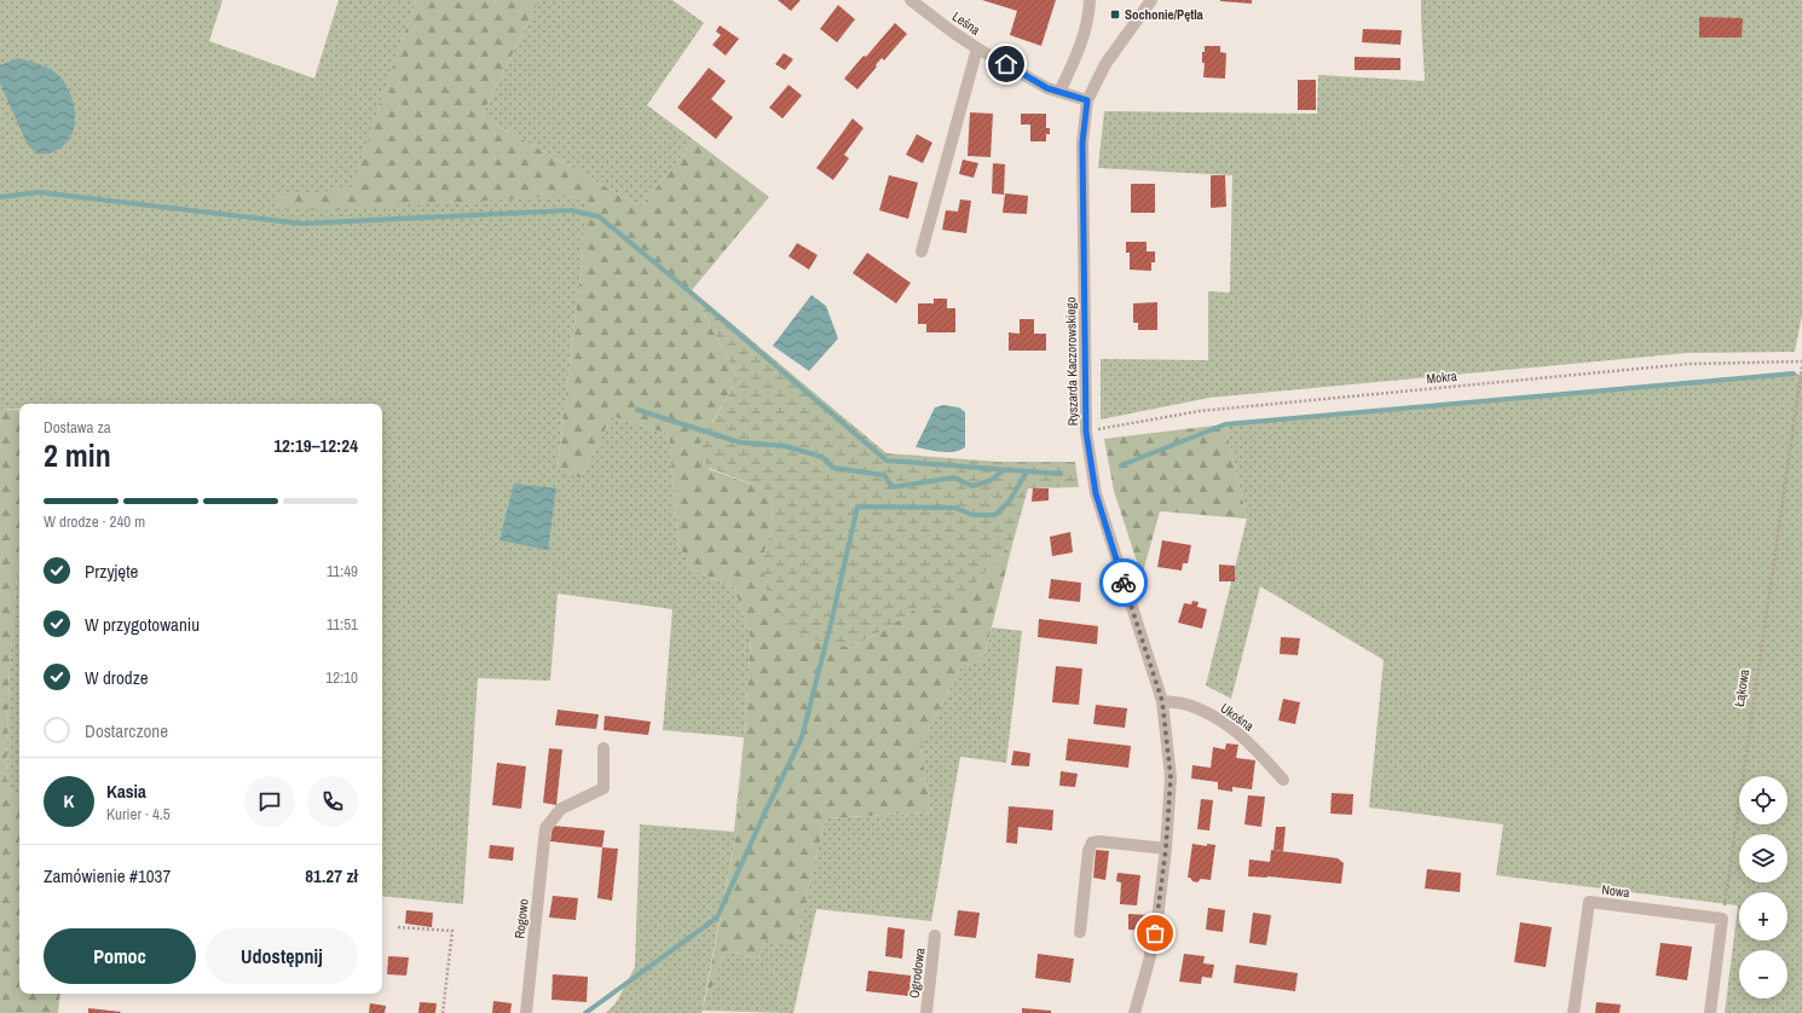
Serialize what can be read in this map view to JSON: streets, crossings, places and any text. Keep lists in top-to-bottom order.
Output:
{
  "streets": {
    "street": [
      "Leśna",
      "Ryszarda Kaczorowskiego",
      "Ukośna",
      "Nowa",
      "Rogowo",
      "Ogrodowa"
    ],
    "path": ["Mokra", "Łąkowa"]
  },
  "crossings": [
    ["Leśna", "Ryszarda Kaczorowskiego"],
    ["Ryszarda Kaczorowskiego", "Mokra"],
    ["Ryszarda Kaczorowskiego", "Ukośna"],
    ["Łąkowa", "Nowa"]
  ],
  "places": {
    "transit": ["Sochonie/Pętla"]
  },
  "page": {
    "heading": ["2 min", "Dostawa za", "12:19–12:24"],
    "panel": [
      "Kasia",
      "Kurier · 4.5",
      "Zamówienie #1037",
      "81.27 zł"
    ],
    "bar": "W drodze · 240 m",
    "list": [
      ["Przyjęte", "11:49"],
      ["W przygotowaniu", "11:51"],
      ["W drodze", "12:10"],
      "Dostarczone"
    ],
    "map_buttons": ["+", "−"],
    "round": "K",
    "buttons": ["Pomoc", "Udostępnij"]
  }
}
